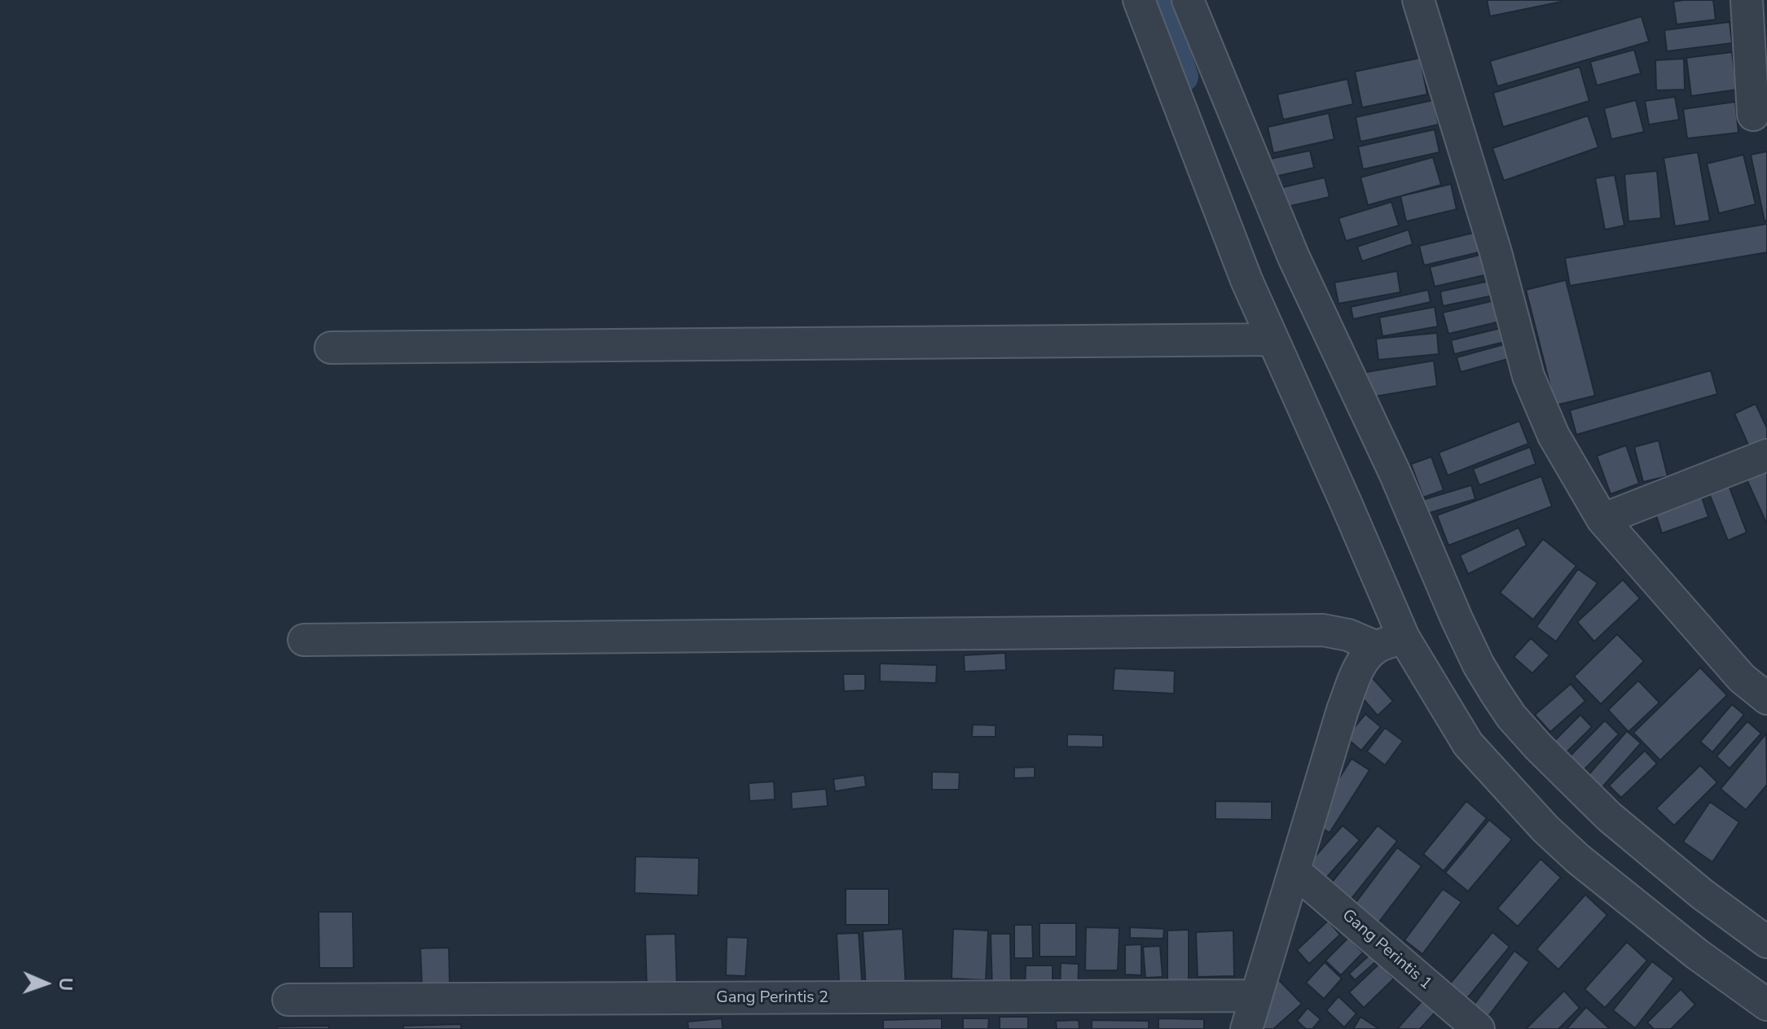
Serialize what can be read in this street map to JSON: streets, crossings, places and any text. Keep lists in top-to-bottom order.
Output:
{
  "streets": {
    "street": ["Gang Perintis 1", "Gang Perintis 2"]
  },
  "north": "right"
}
